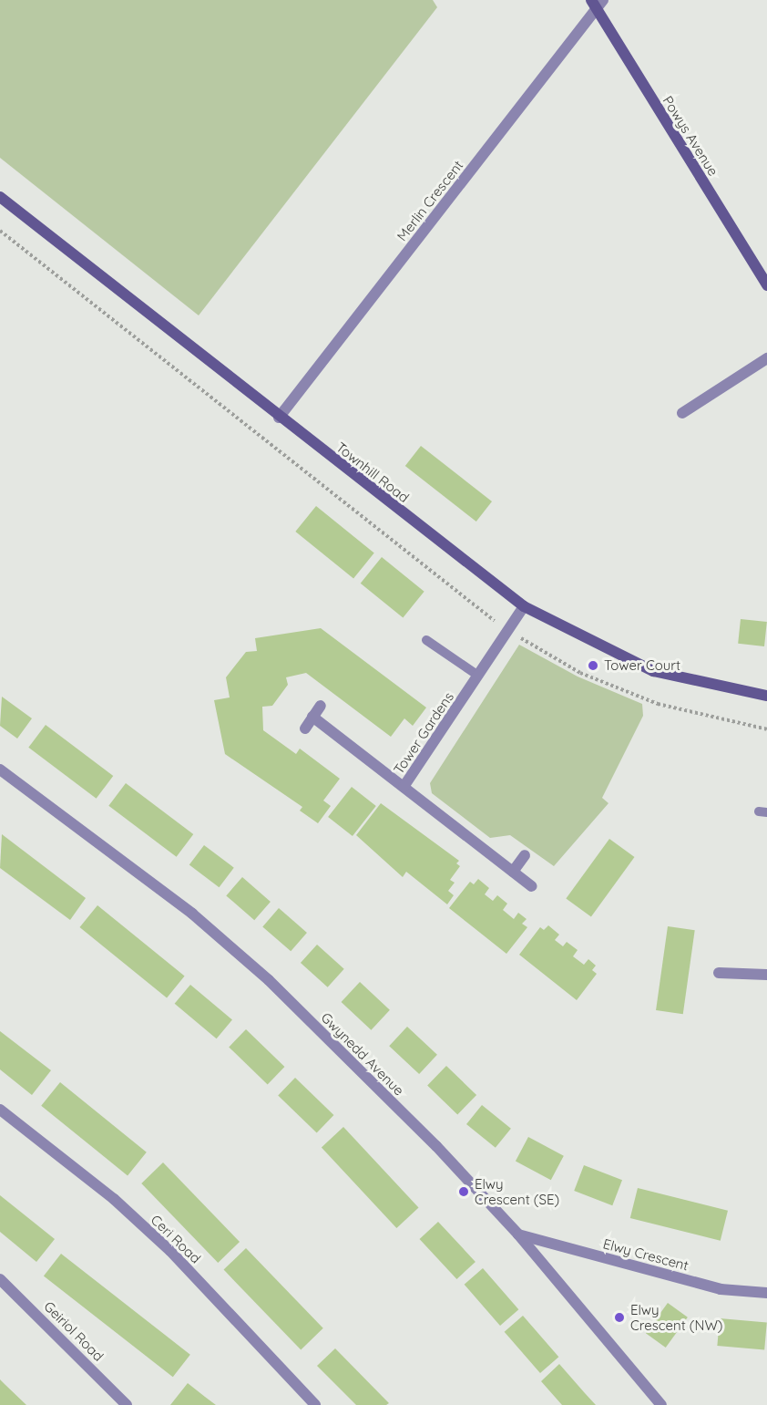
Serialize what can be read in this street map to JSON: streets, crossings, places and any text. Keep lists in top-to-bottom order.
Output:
{
  "streets": {
    "street": [
      "Powys Avenue",
      "Merlin Crescent",
      "Townhill Road",
      "Tower Gardens",
      "Gwynedd Avenue",
      "Ceri Road",
      "Elwy Crescent",
      "Geiriol Road"
    ]
  },
  "crossings": [
    ["Powys Avenue", "Merlin Crescent"],
    ["Merlin Crescent", "Townhill Road"],
    ["Townhill Road", "Tower Gardens"],
    ["Gwynedd Avenue", "Elwy Crescent"]
  ],
  "places": ["Tower Court", "Elwy Crescent (SE)", "Elwy Crescent (NW)"]
}
